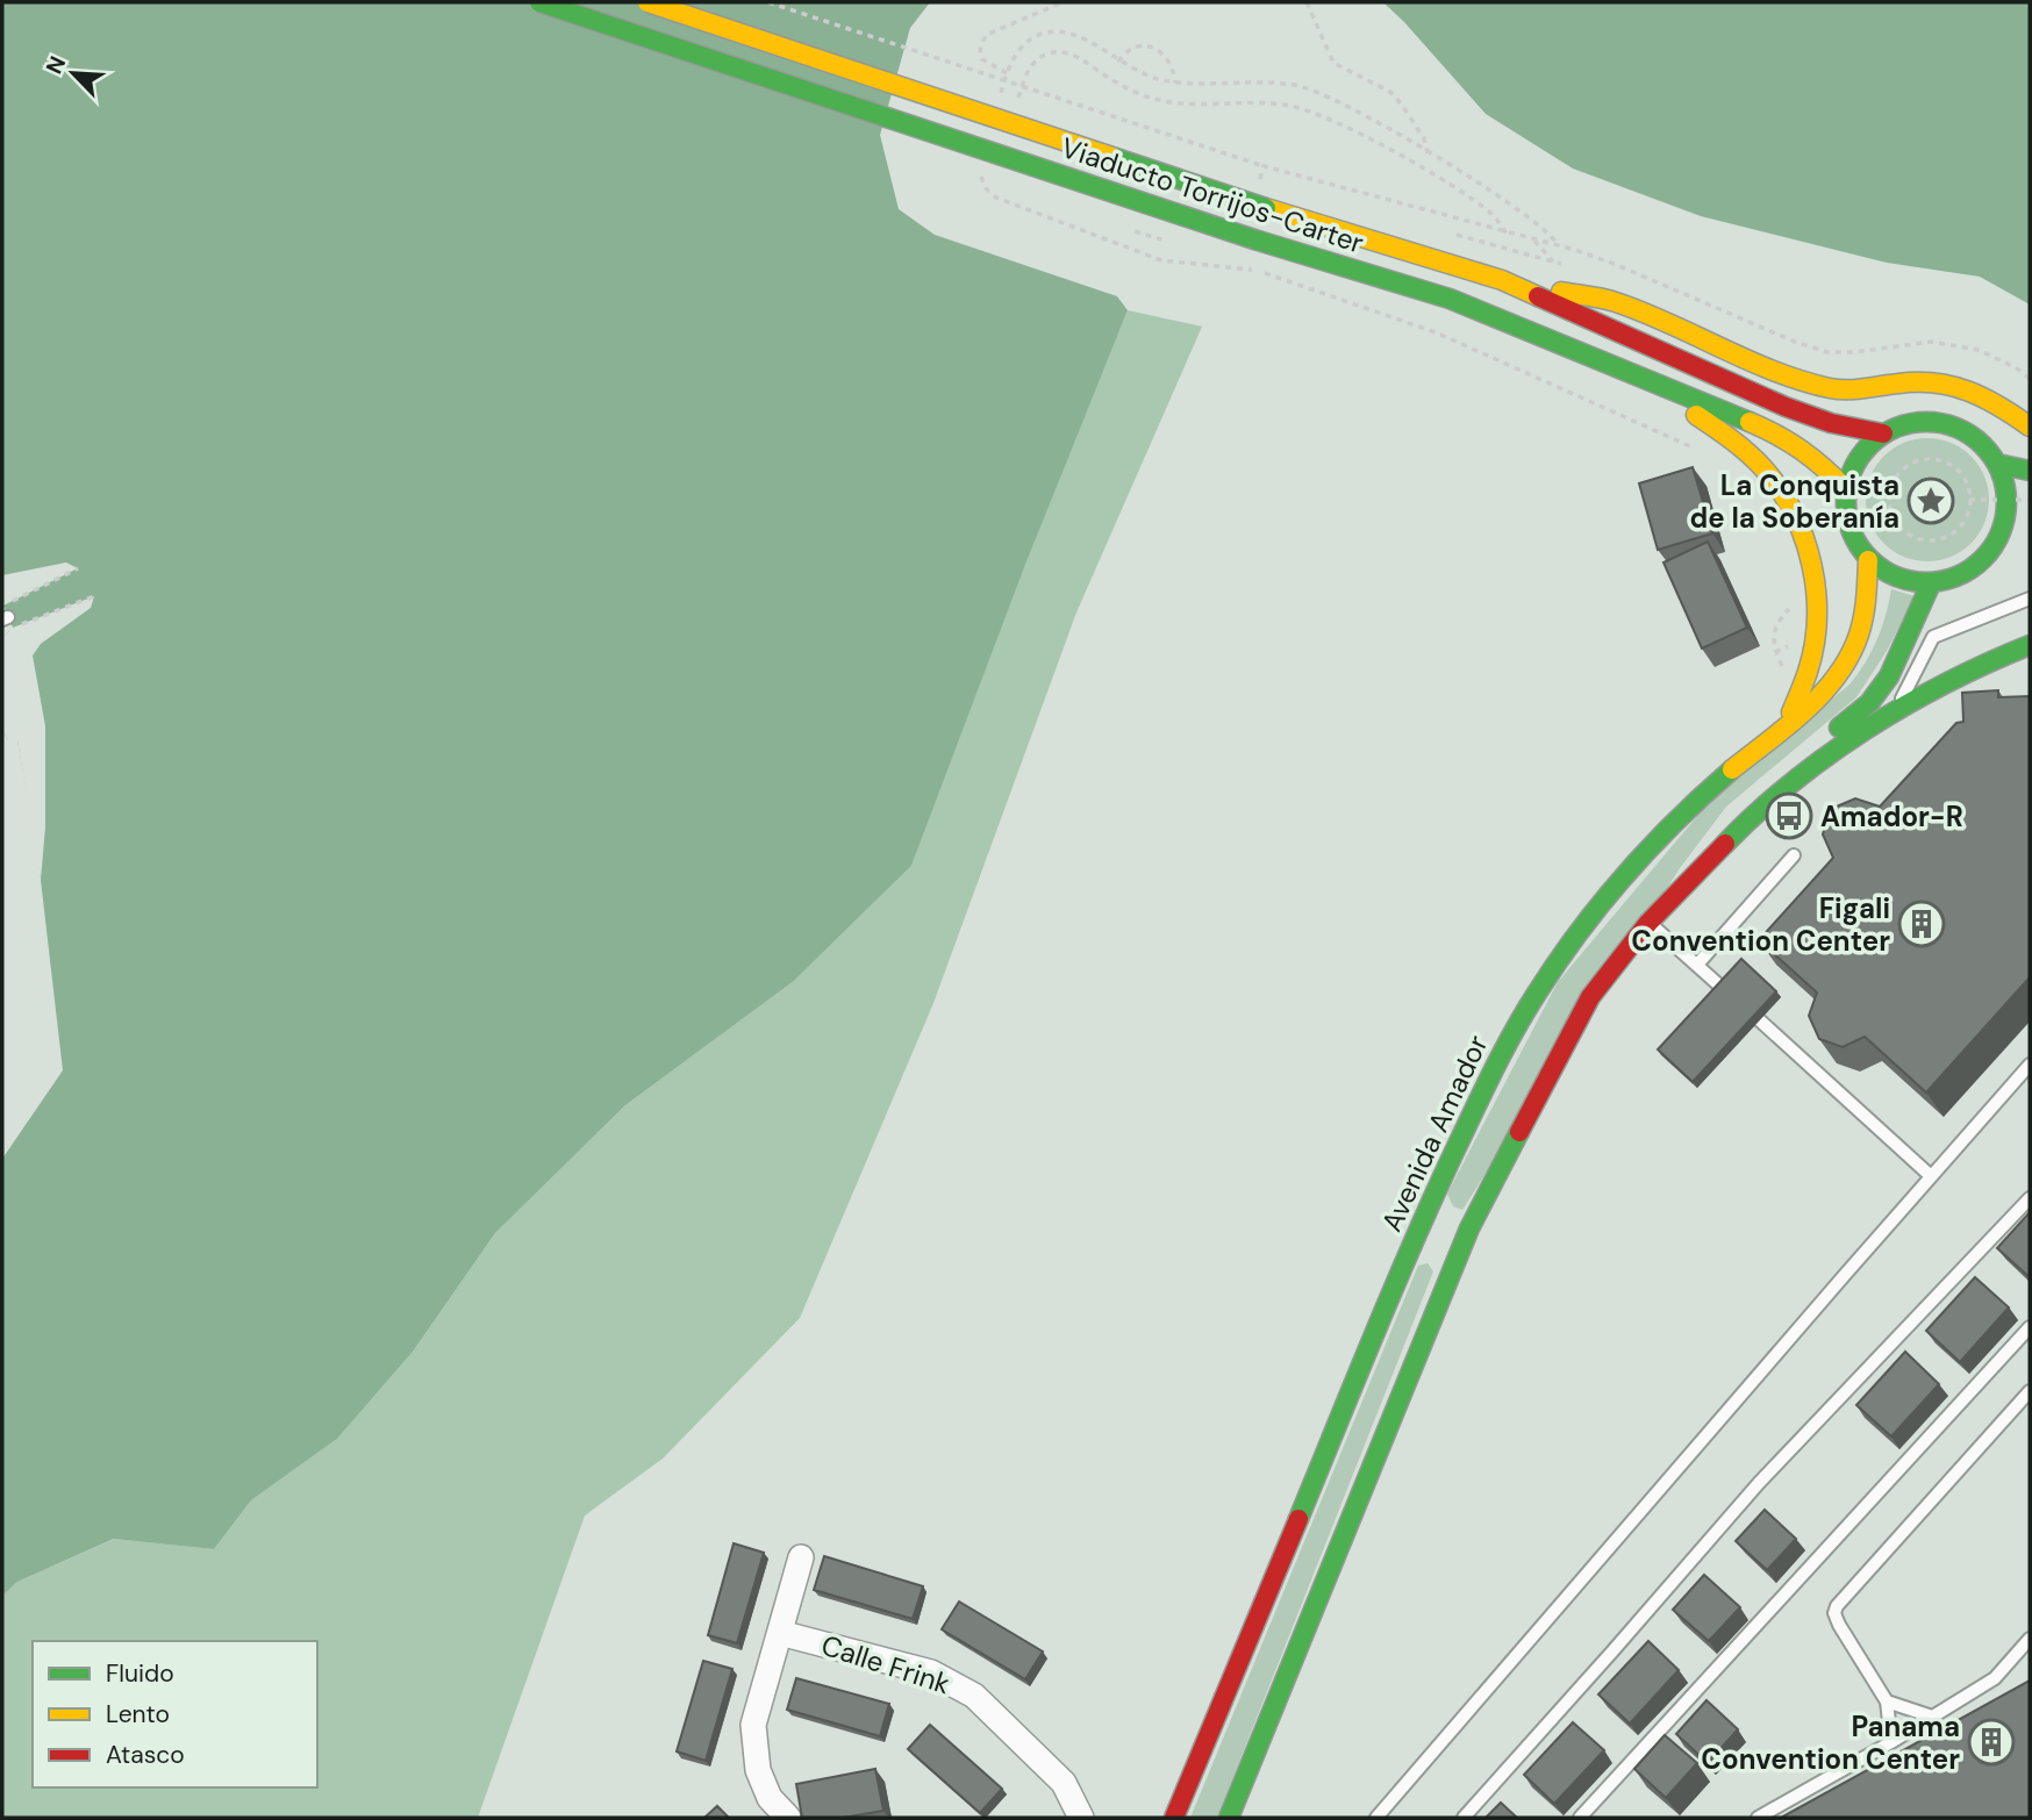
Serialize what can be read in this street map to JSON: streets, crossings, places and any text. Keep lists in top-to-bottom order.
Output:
{
  "streets": {
    "main road": ["Viaducto Torrijos-Carter", "Avenida Amador"],
    "street": ["Calle Frink"]
  },
  "places": {
    "place": ["La Conquista de la Soberanía"],
    "bus stop": ["Amador-R"],
    "building": ["Figali Convention Center", "Panama Convention Center"]
  },
  "legend": ["Fluido", "Lento", "Atasco"],
  "north": "top left"
}
